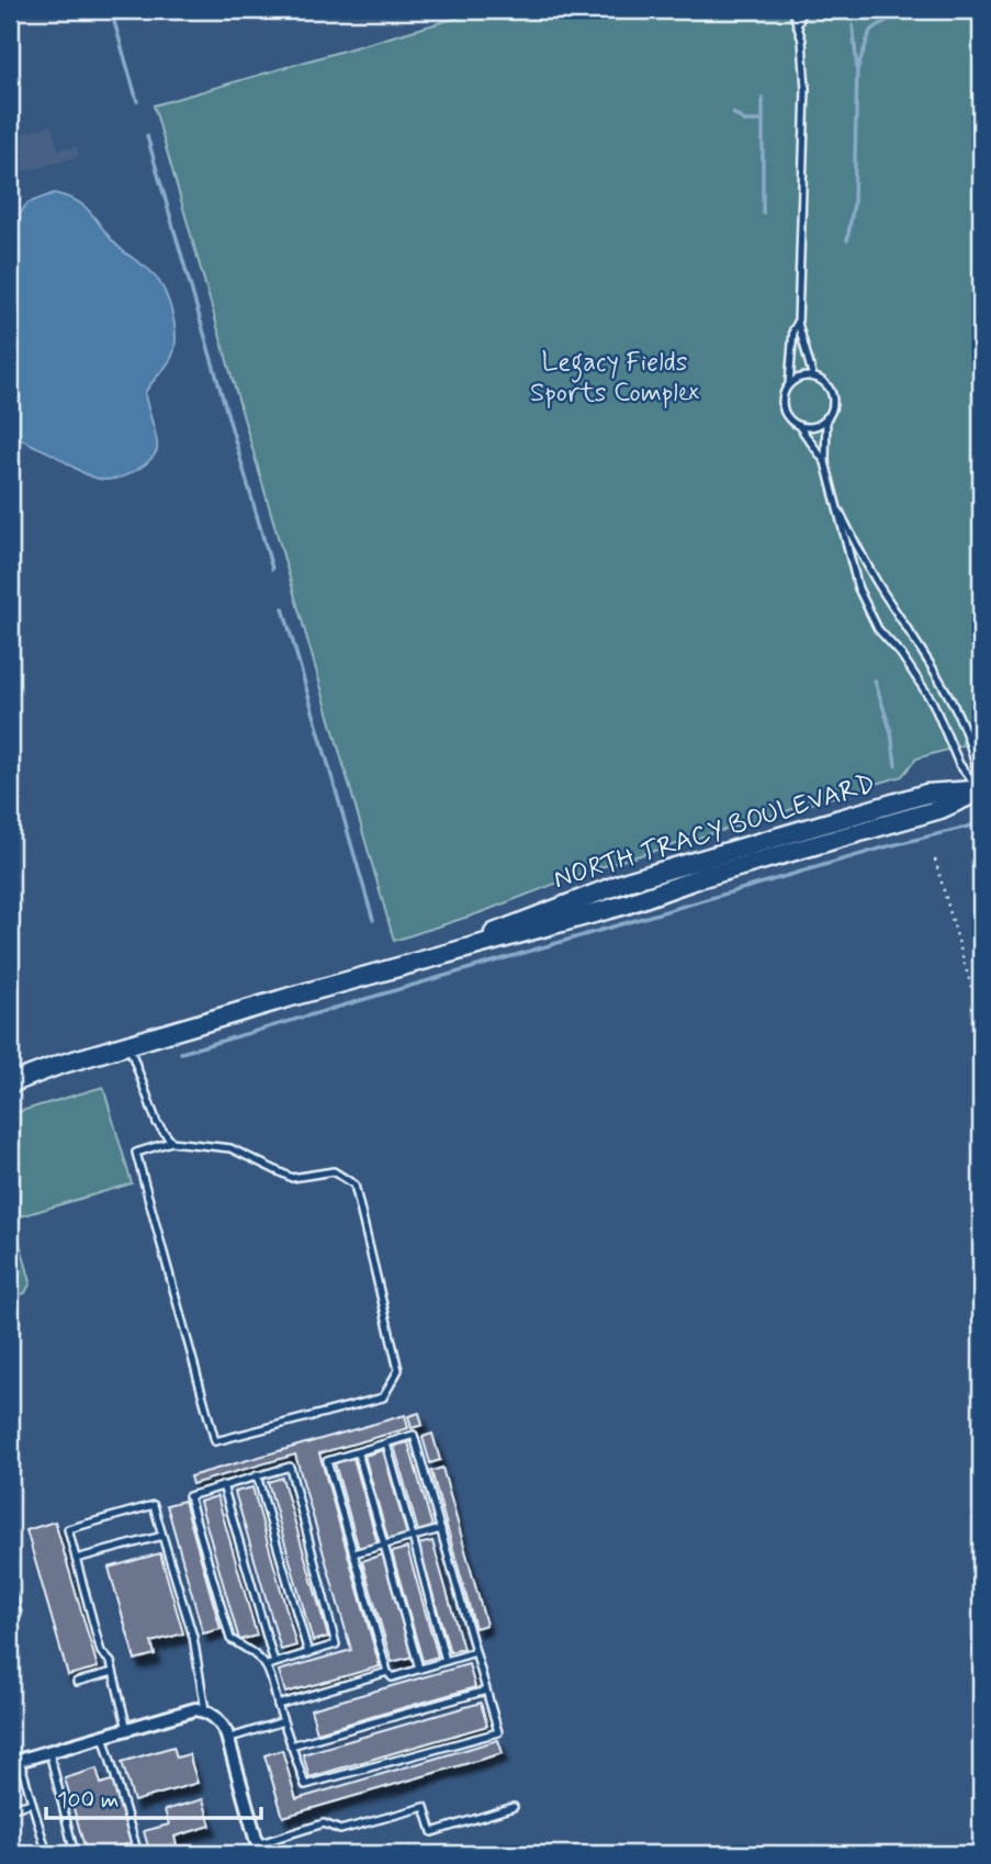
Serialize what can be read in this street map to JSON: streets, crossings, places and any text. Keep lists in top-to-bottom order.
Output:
{
  "streets": {
    "main road": ["NORTH TRACY BOULEVARD"]
  },
  "parks": ["Legacy Fields Sports Complex"],
  "scale_bar": "100 m"
}
